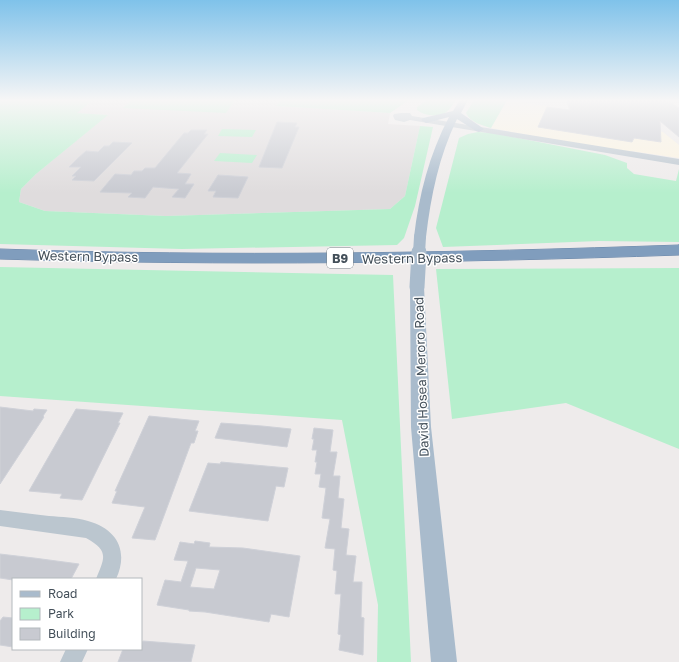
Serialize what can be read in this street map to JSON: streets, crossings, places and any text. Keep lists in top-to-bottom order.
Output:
{
  "streets": {
    "highway": ["Western Bypass", "B9"],
    "main road": ["David Hosea Meroro Road"]
  },
  "legend": ["Road", "Park", "Building"]
}
